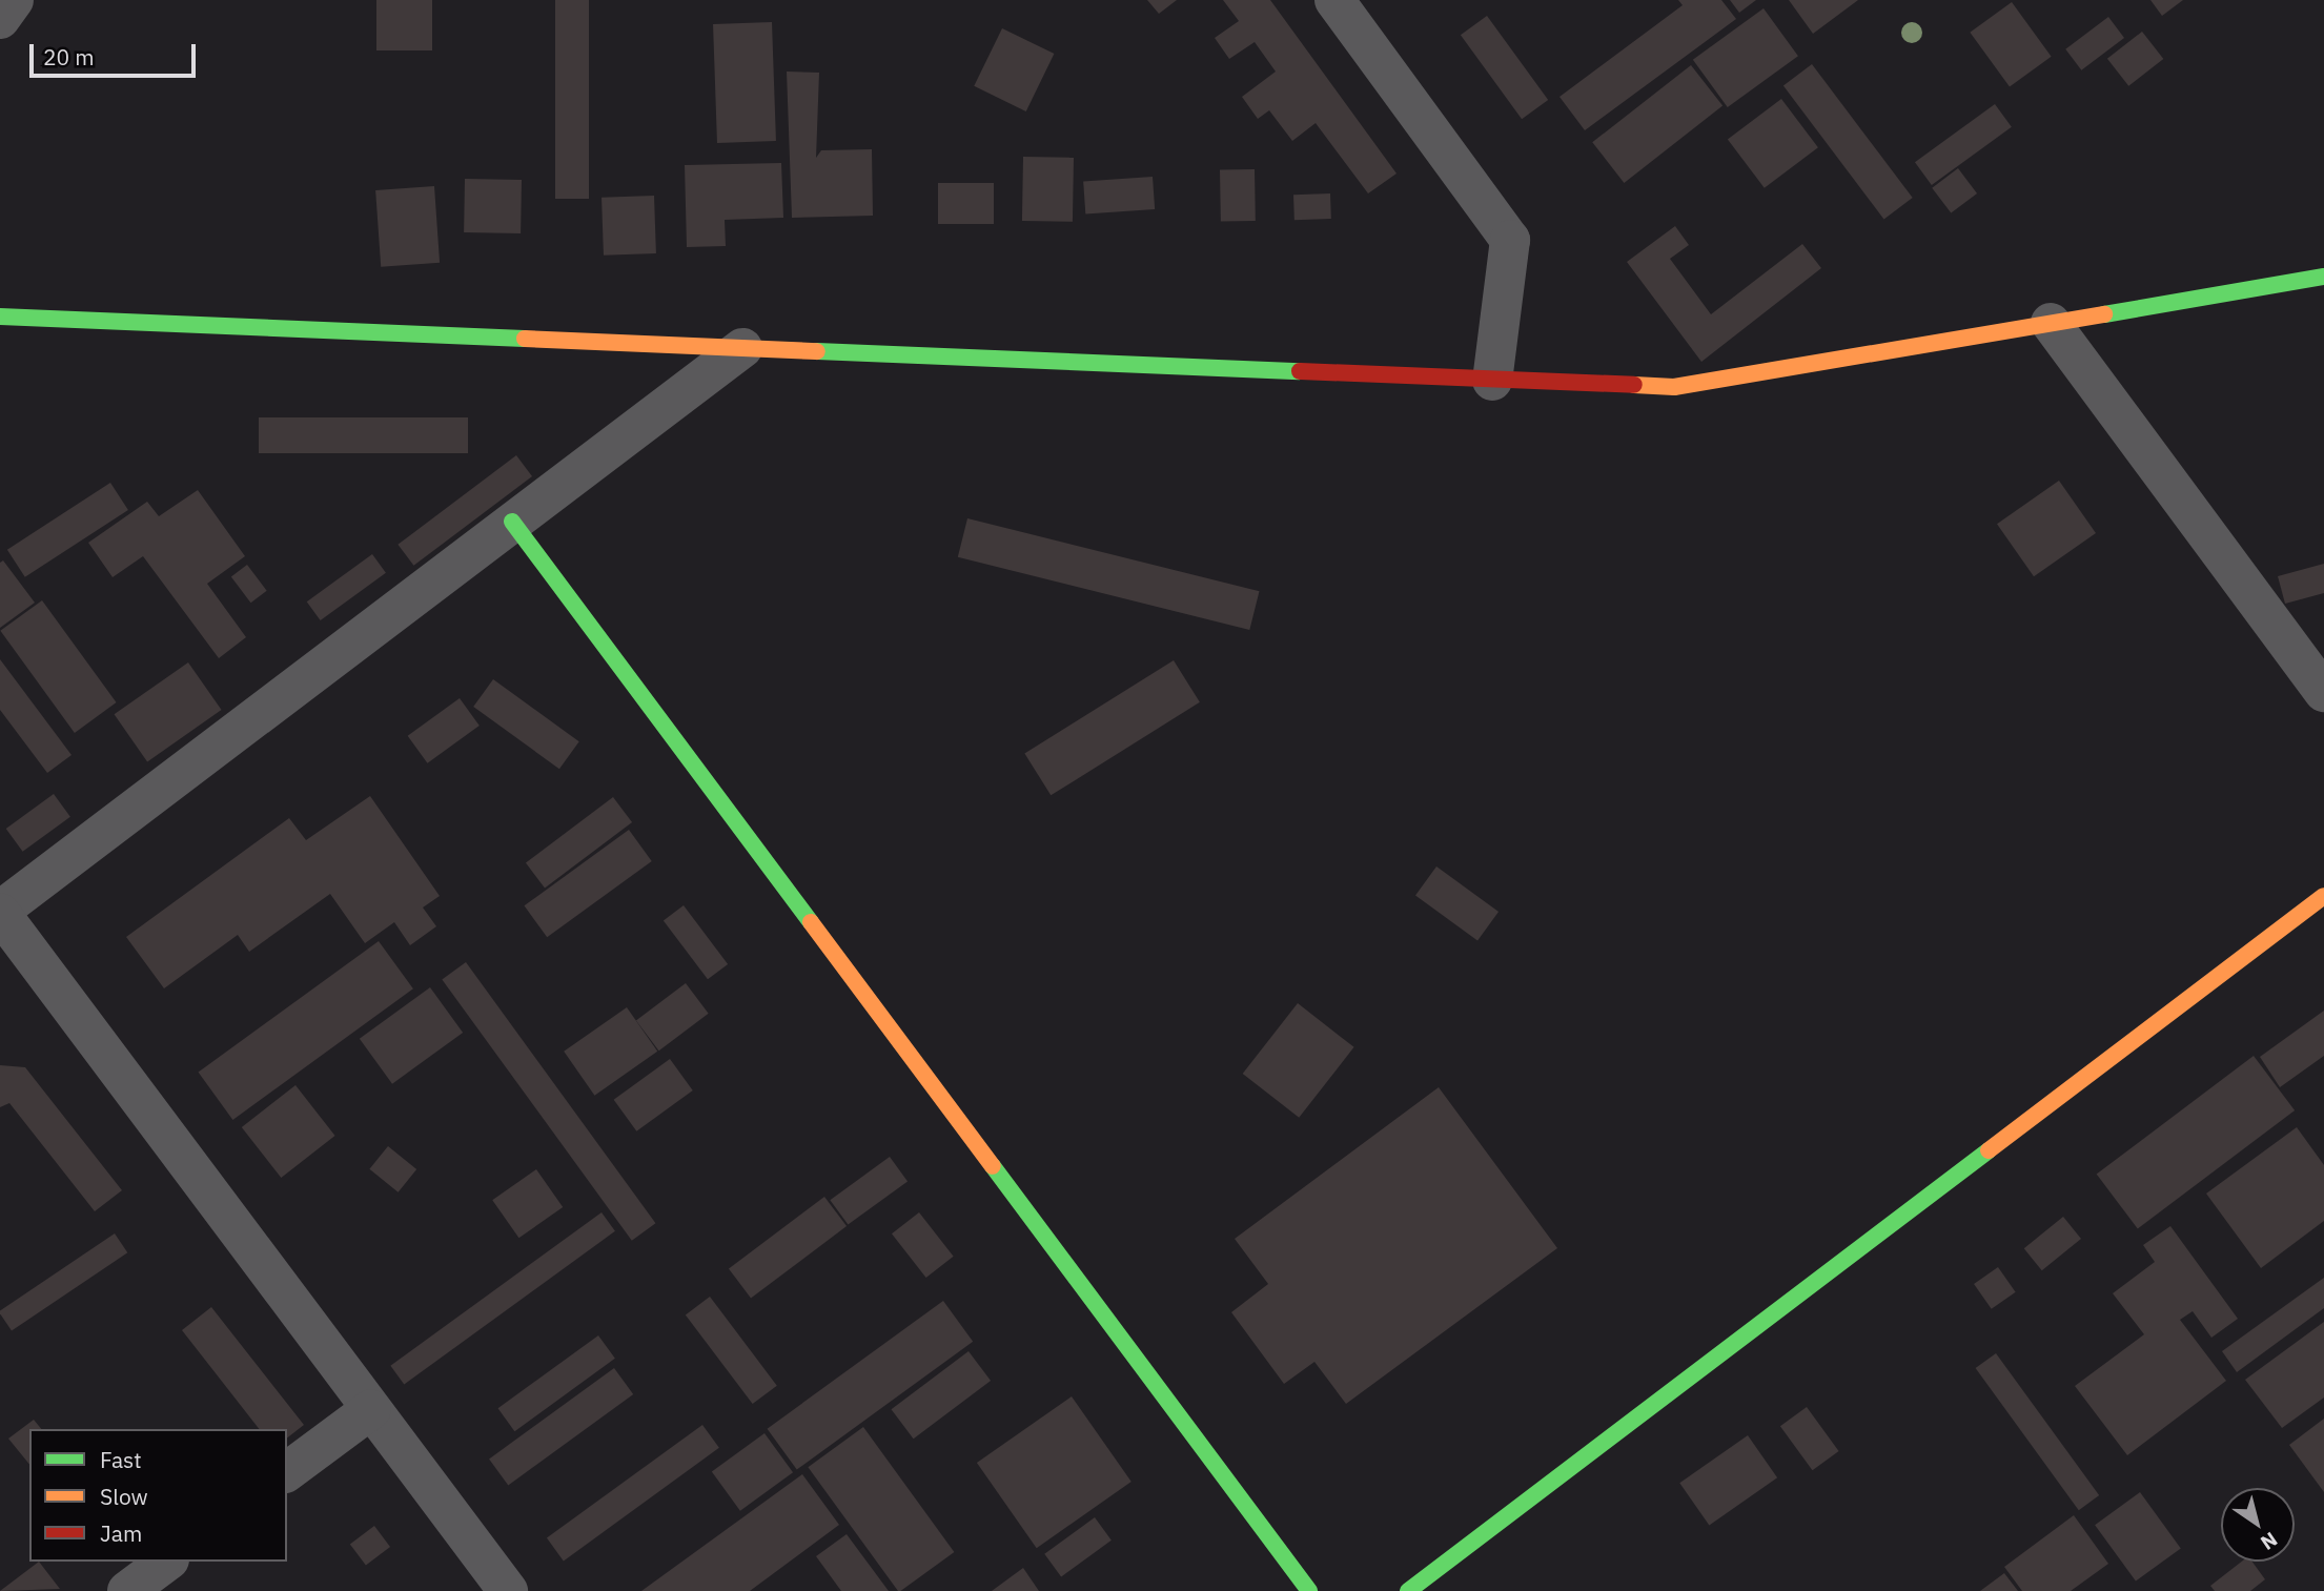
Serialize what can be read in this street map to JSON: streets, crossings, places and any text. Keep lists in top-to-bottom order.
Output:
{
  "legend": ["Fast", "Slow", "Jam"],
  "scale_bar": "20 m",
  "north": "bottom right"
}
